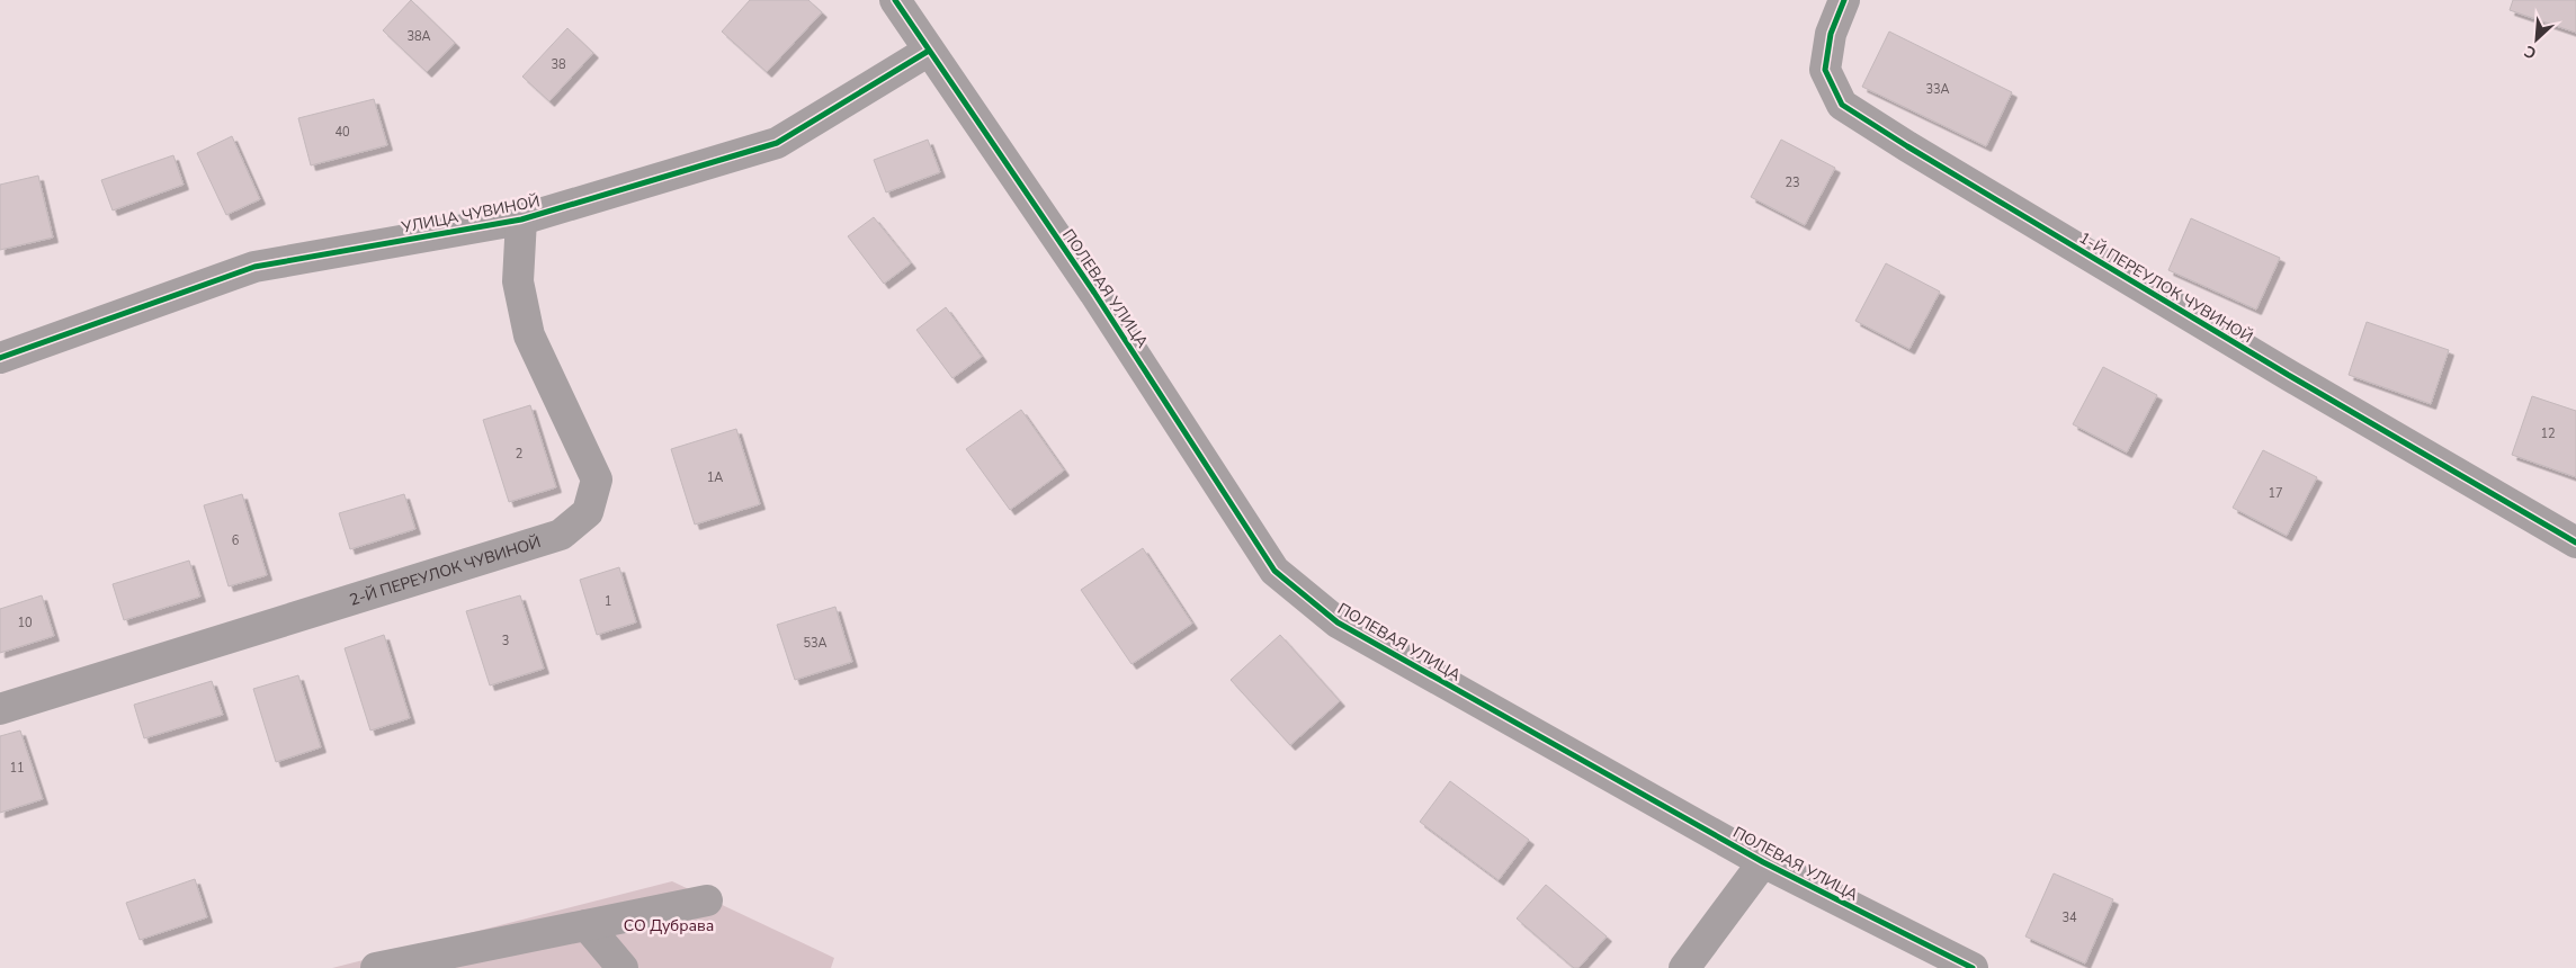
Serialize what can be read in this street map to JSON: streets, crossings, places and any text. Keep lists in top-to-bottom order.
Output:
{
  "streets": {
    "street": [
      "УЛИЦА ЧУВИНОЙ",
      "1-Й ПЕРЕУЛОК ЧУВИНОЙ",
      "ПОЛЕВАЯ УЛИЦА",
      "2-Й ПЕРЕУЛОК ЧУВИНОЙ"
    ]
  },
  "crossings": [
    ["УЛИЦА ЧУВИНОЙ", "ПОЛЕВАЯ УЛИЦА"],
    ["УЛИЦА ЧУВИНОЙ", "2-Й ПЕРЕУЛОК ЧУВИНОЙ"]
  ],
  "parks": ["СО Дубрава"],
  "house_numbers": [
    "38А",
    "38",
    "33А",
    "40",
    "23",
    "12",
    "2",
    "1А",
    "17",
    "6",
    "1",
    "10",
    "3",
    "53А",
    "11",
    "34"
  ],
  "north": "bottom left"
}
